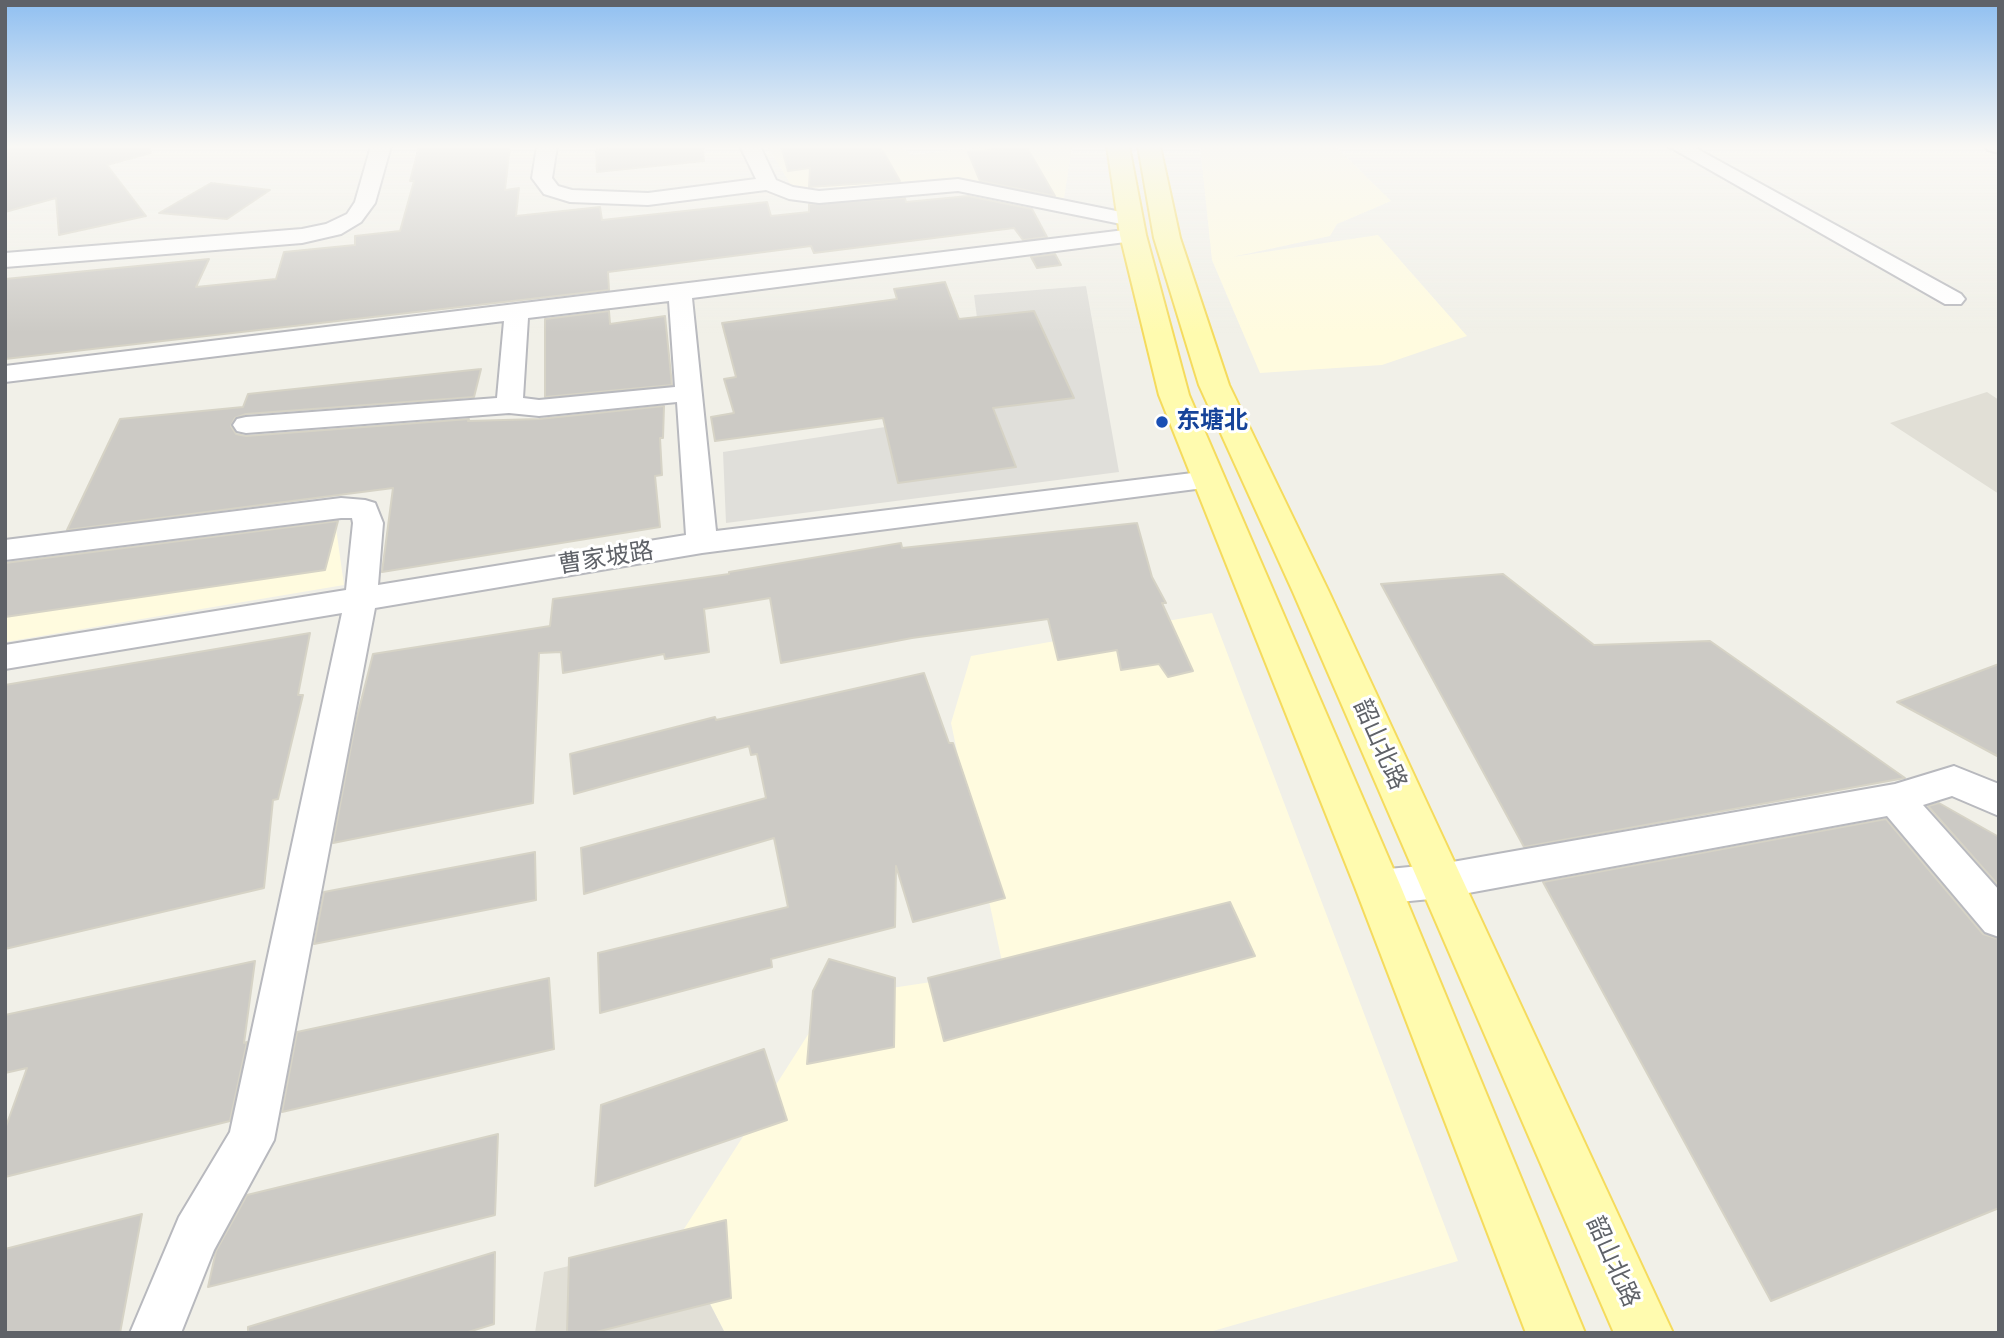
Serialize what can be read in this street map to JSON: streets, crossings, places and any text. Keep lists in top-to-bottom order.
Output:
{
  "streets": {
    "main road": ["韶山北路"],
    "street": ["曹家坡路"]
  },
  "places": ["东塘北"]
}
